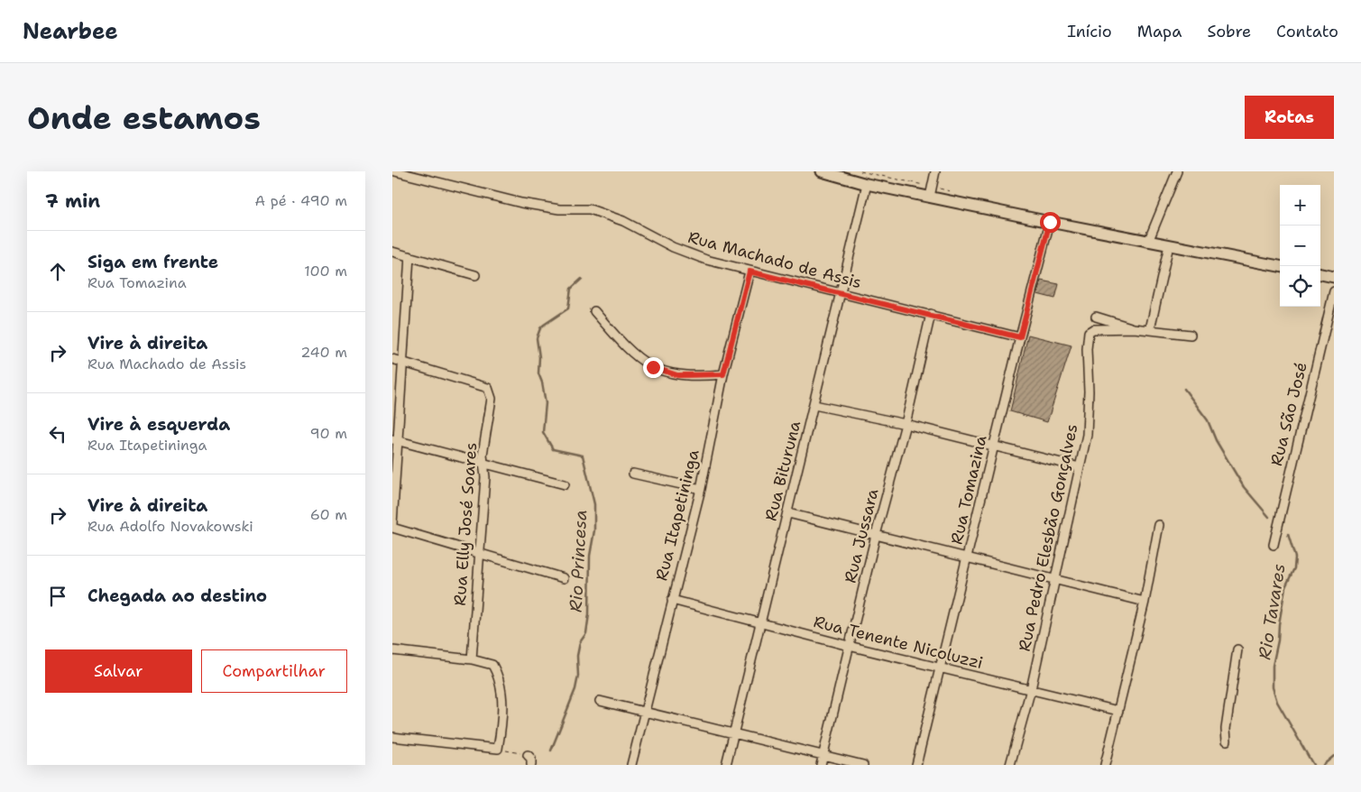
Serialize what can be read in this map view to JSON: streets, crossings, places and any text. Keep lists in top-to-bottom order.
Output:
{
  "streets": {
    "street": [
      "Rua Machado de Assis",
      "Rua São José",
      "Rua Bituruna",
      "Rua Tomazina",
      "Rua Itapetininga",
      "Rua Elly José Soares",
      "Rua Jussara",
      "Rua Pedro Elesbão Gonçalves",
      "Rua Tenente Nicoluzzi"
    ]
  },
  "crossings": [
    ["Rua Machado de Assis", "Rua Bituruna"],
    ["Rua Machado de Assis", "Rua Tomazina"],
    ["Rua Machado de Assis", "Rua Itapetininga"],
    ["Rua Machado de Assis", "Rua Jussara"],
    ["Rua Bituruna", "Rua Tenente Nicoluzzi"],
    ["Rua Tomazina", "Rua Tenente Nicoluzzi"],
    ["Rua Itapetininga", "Rua Tenente Nicoluzzi"],
    ["Rua Jussara", "Rua Tenente Nicoluzzi"],
    ["Rua Pedro Elesbão Gonçalves", "Rua Tenente Nicoluzzi"]
  ],
  "water": ["Rio Princesa", "Rio Tavares"],
  "page": {
    "header": "Nearbee",
    "nav": [
      "Início",
      "Mapa",
      "Sobre",
      "Contato"
    ],
    "buttons": [
      "Rotas",
      ["Salvar", "Compartilhar"]
    ],
    "title": "Onde estamos",
    "heading": ["7 min", "A pé · 490 m"],
    "map_buttons": ["+", "−"],
    "list": [
      ["Siga em frente", "Rua Tomazina", "100 m"],
      ["Vire à direita", "Rua Machado de Assis", "240 m"],
      ["Vire à esquerda", "Rua Itapetininga", "90 m"],
      ["Vire à direita", "Rua Adolfo Novakowski", "60 m"],
      "Chegada ao destino"
    ]
  }
}
